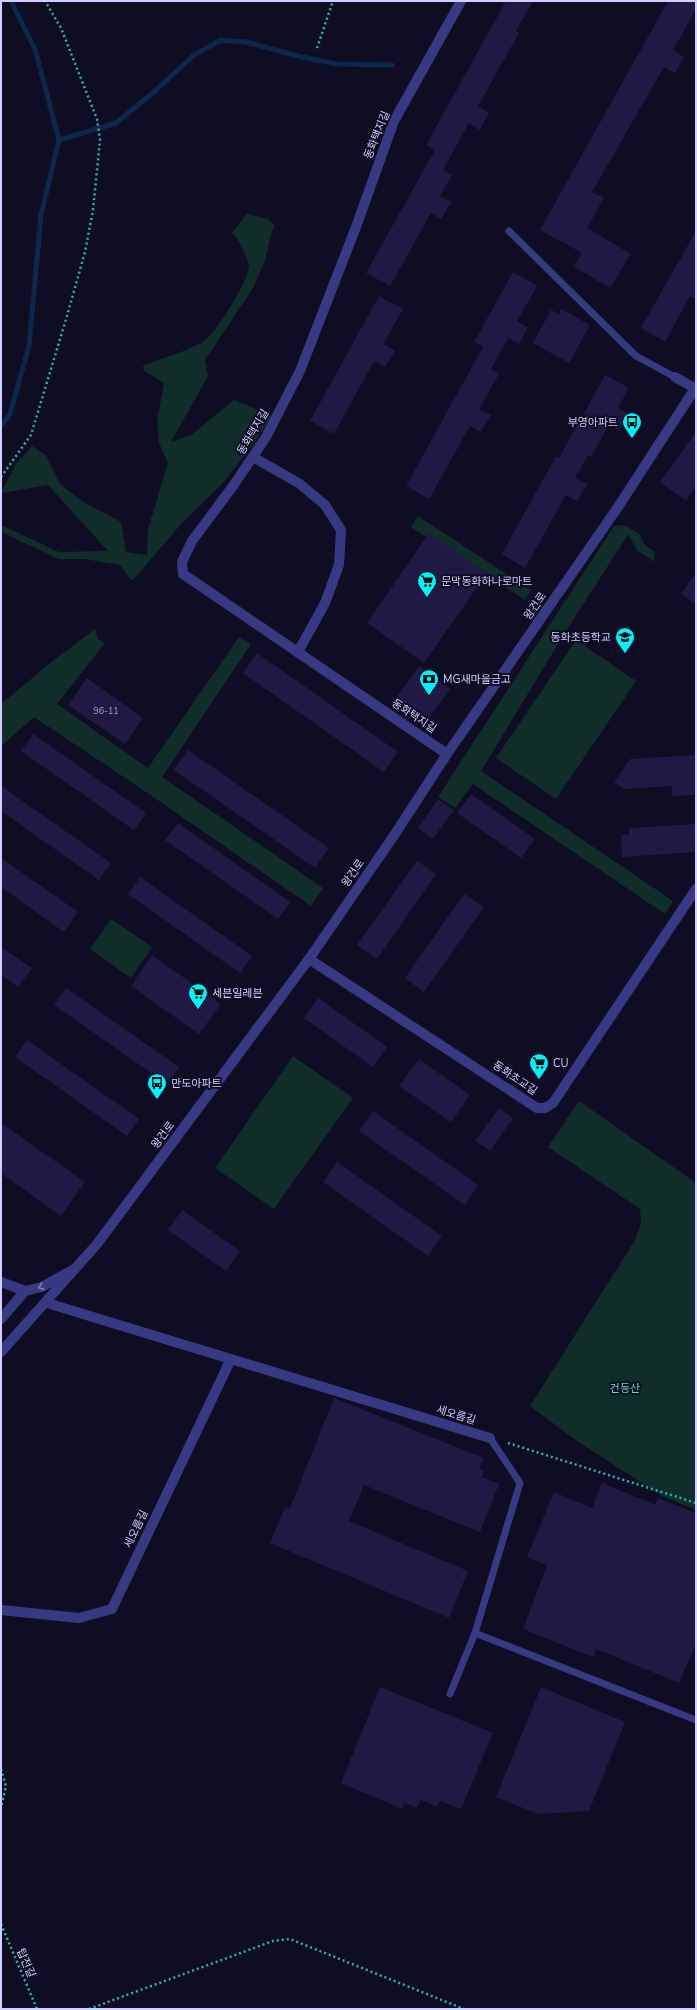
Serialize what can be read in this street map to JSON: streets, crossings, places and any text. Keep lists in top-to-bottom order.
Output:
{
  "streets": {
    "street": [
      "동화택지길",
      "왕건로",
      "동화초교길",
      "세오름길"
    ],
    "path": ["탑전길"]
  },
  "crossings": [
    ["동화택지길", "왕건로"],
    ["왕건로", "동화초교길"],
    ["왕건로", "세오름길"]
  ],
  "parks": ["건등산"],
  "places": {
    "bus stop": ["부영아파트", "만도아파트"],
    "supermarket": ["문막동화하나로마트", "세븐일레븐", "CU"],
    "school or university": ["동화초등학교"],
    "bank": ["MG새마을금고"]
  },
  "house_numbers": ["96-11"]
}
